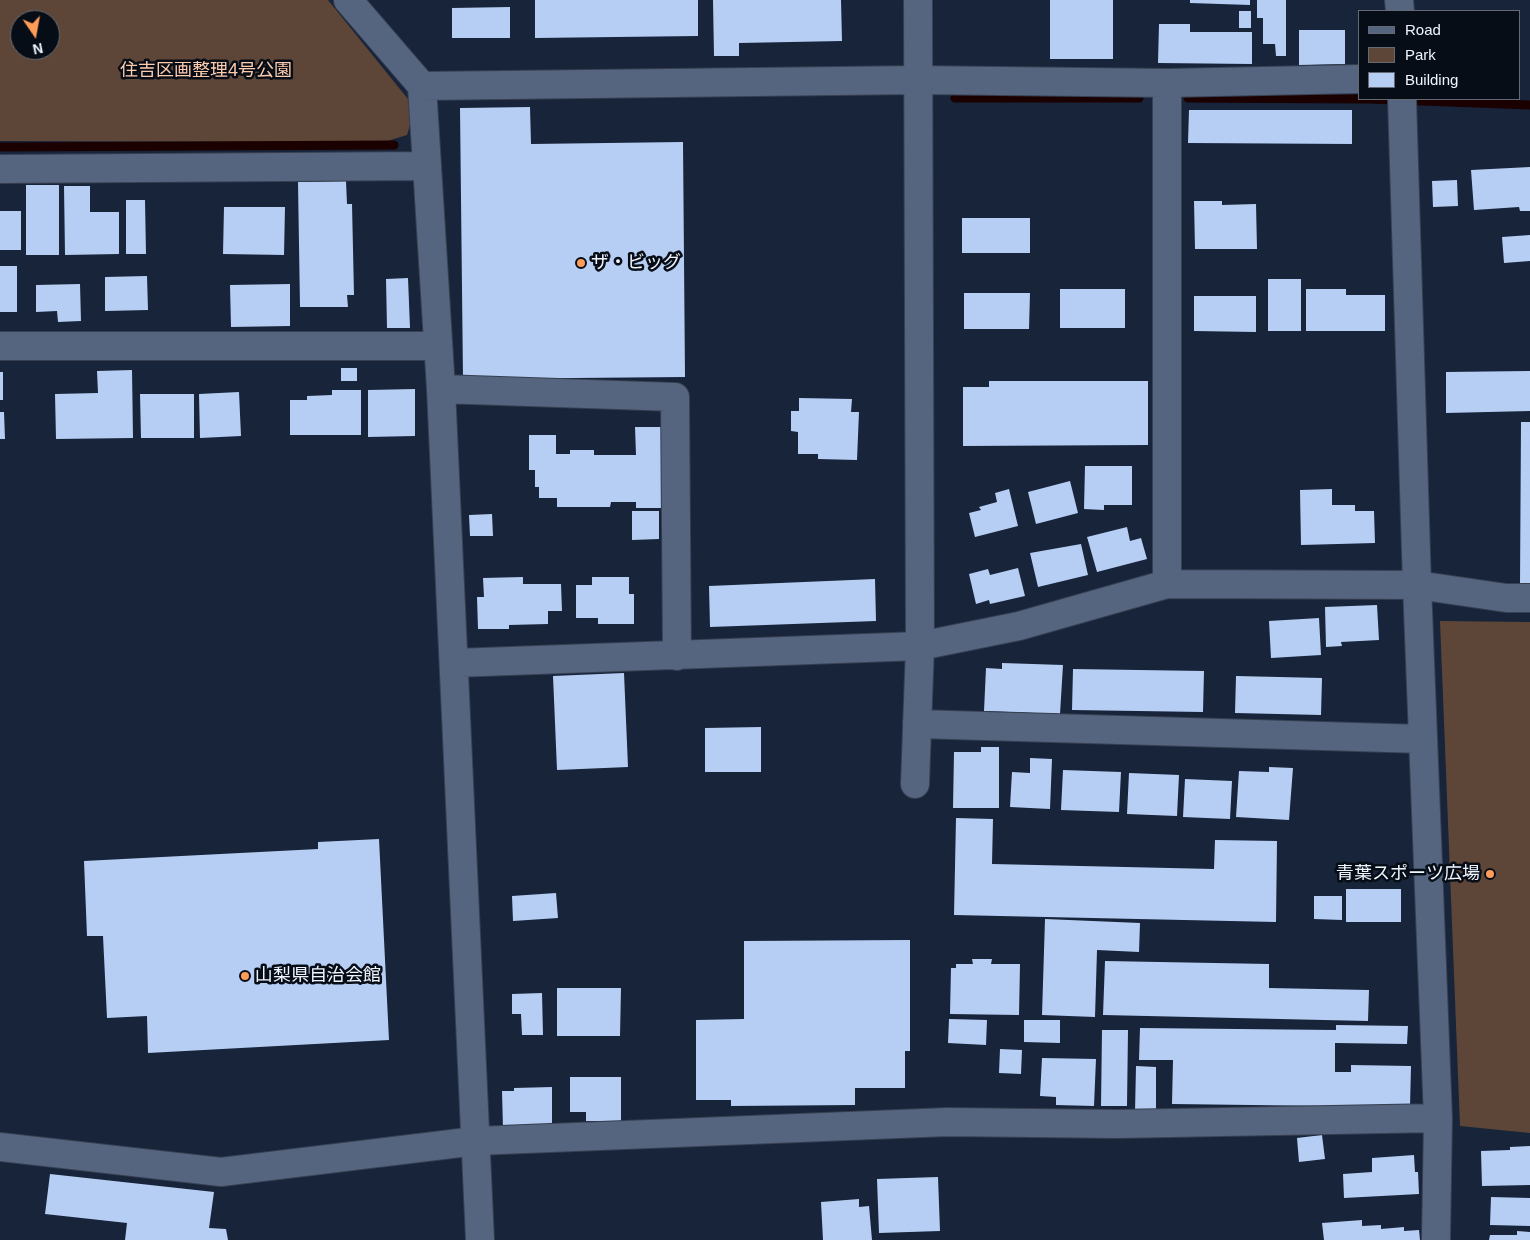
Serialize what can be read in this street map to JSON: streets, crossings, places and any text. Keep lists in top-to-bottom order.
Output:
{
  "parks": ["住吉区画整理4号公園"],
  "places": ["ザ・ビッグ", "青葉スポーツ広場", "山梨県自治会館"],
  "legend": ["Road", "Park", "Building"],
  "north": "bottom"
}
